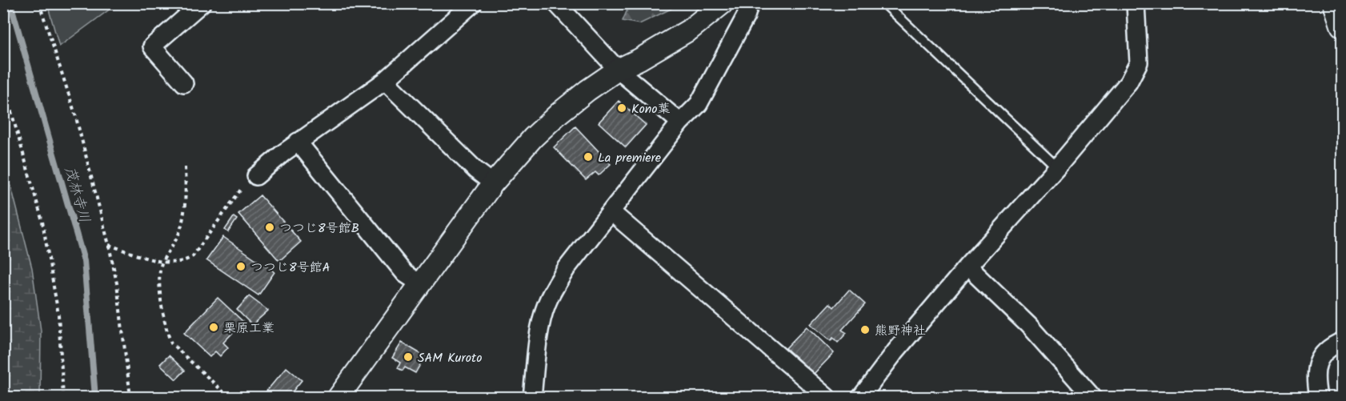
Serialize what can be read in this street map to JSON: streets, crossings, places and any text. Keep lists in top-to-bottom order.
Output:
{
  "water": ["茂林寺川"],
  "places": [
    "Kono葉",
    "La premiere",
    "つつじ8号館B",
    "つつじ8号館A",
    "栗原工業",
    "熊野神社",
    "SAM Kuroto"
  ]
}
